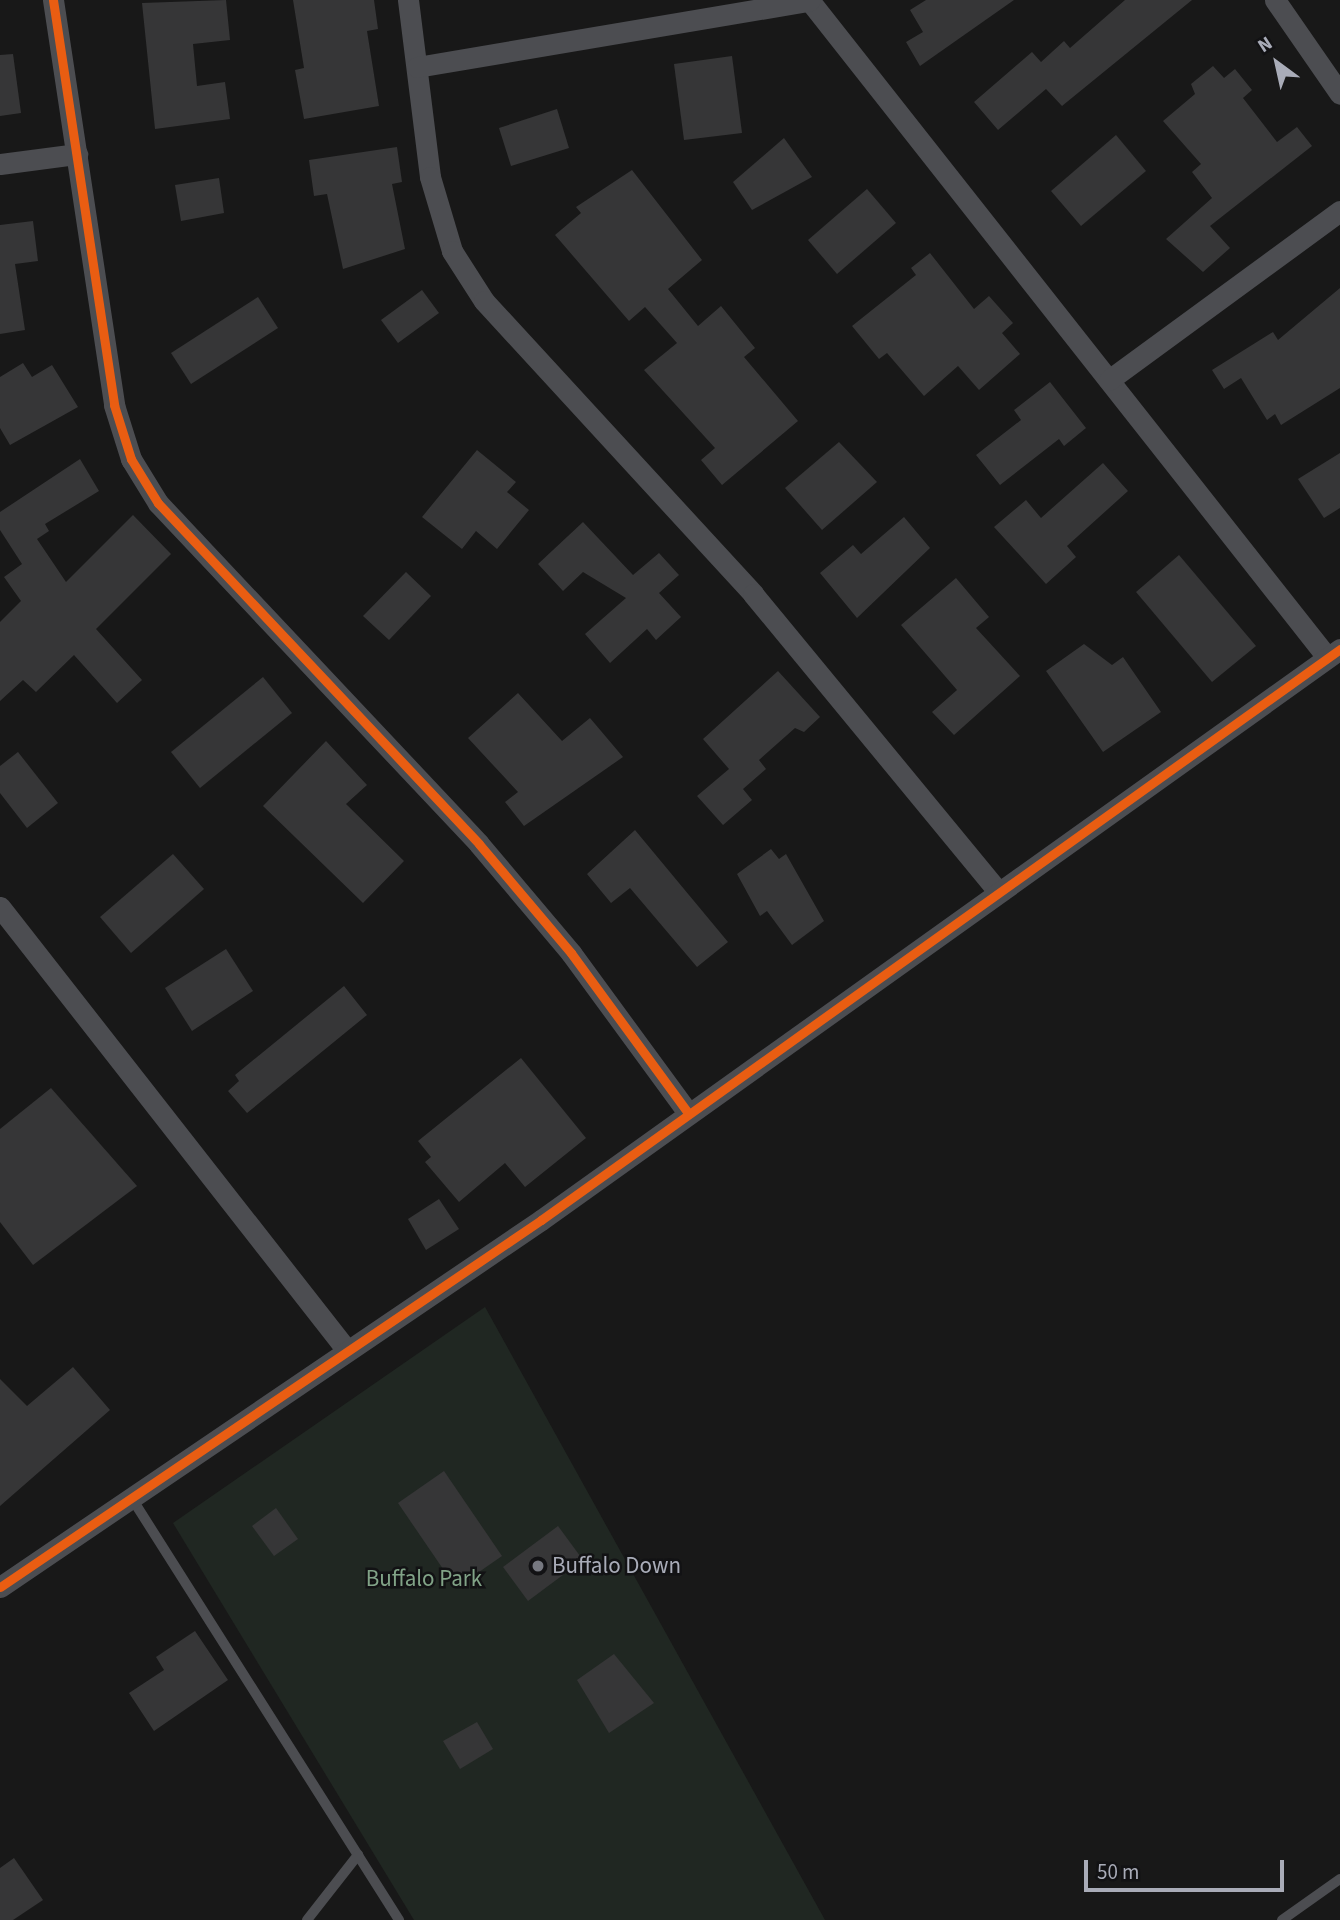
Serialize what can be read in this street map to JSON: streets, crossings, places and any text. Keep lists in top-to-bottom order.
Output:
{
  "parks": ["Buffalo Park"],
  "places": ["Buffalo Down"],
  "scale_bar": "50 m",
  "north": "top left"
}
